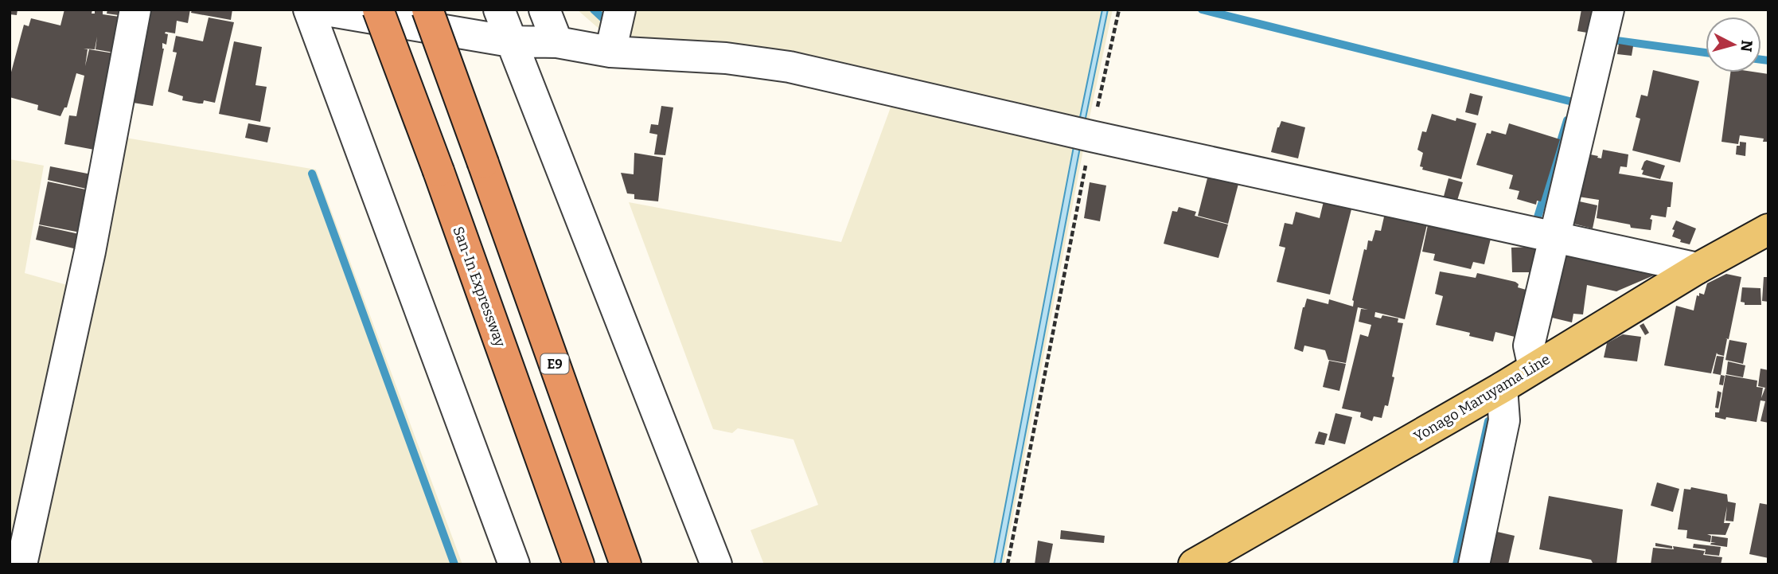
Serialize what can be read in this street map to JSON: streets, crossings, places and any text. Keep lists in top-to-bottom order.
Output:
{
  "streets": {
    "highway": ["San-In Expressway", "E9"],
    "main road": ["Yonago Maruyama Line"]
  },
  "north": "right"
}
